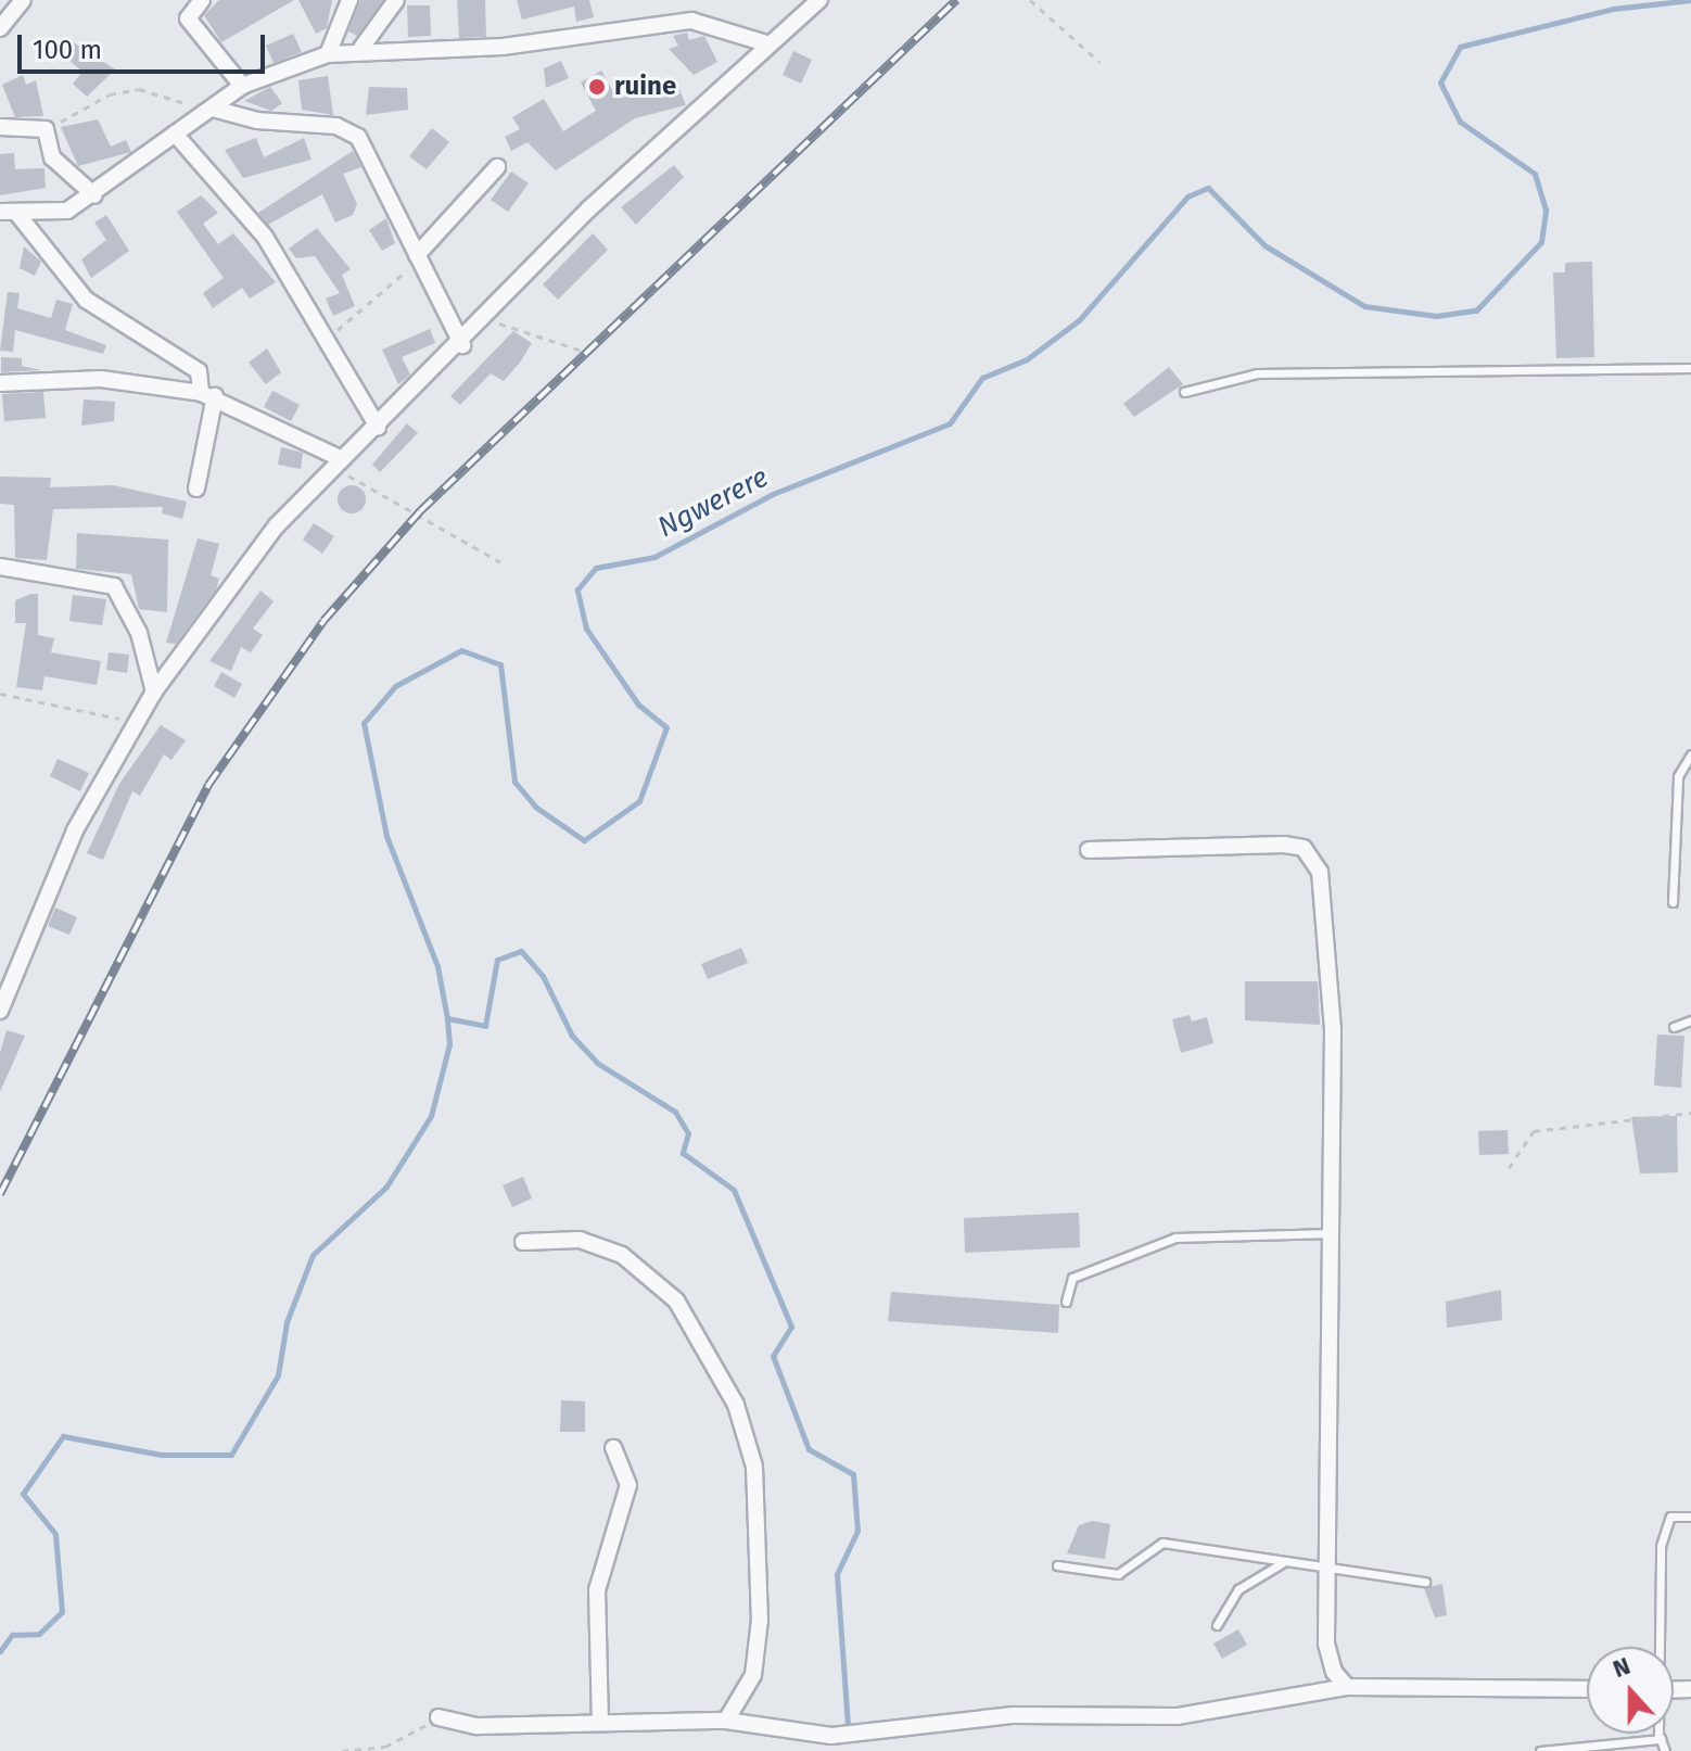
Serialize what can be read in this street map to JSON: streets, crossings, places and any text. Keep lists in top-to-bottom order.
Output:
{
  "water": ["Ngwerere"],
  "places": ["ruine"],
  "scale_bar": "100 m",
  "north": "top"
}
